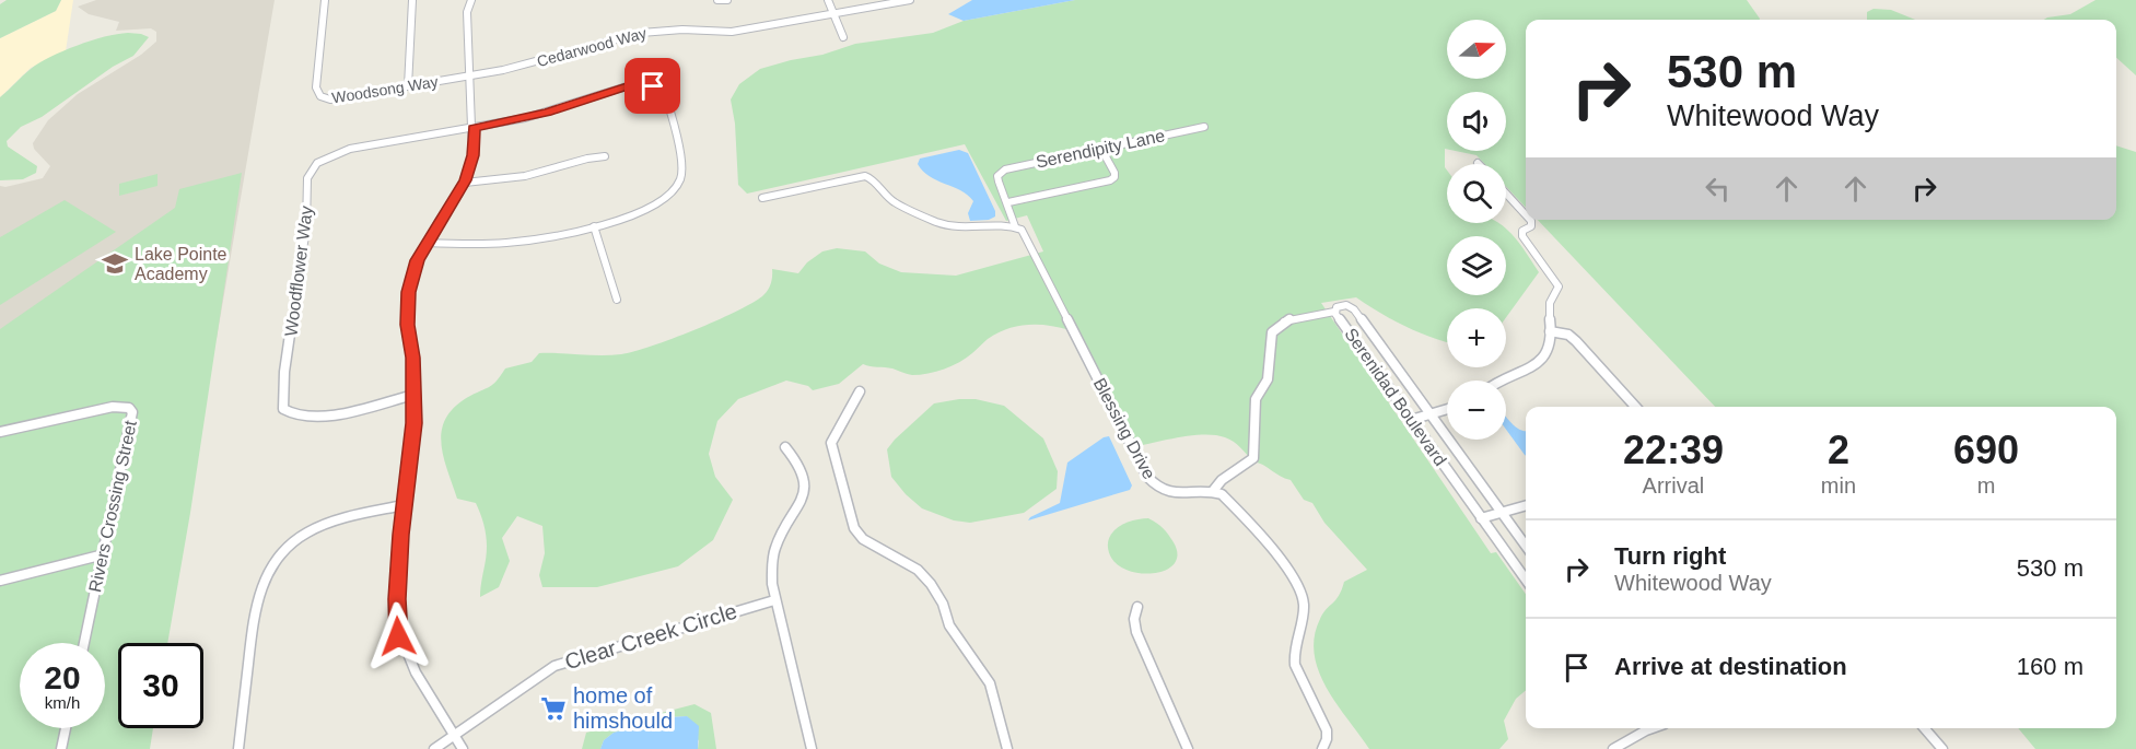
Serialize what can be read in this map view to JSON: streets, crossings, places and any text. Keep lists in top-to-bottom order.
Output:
{
  "streets": {
    "street": [
      "Cedarwood Way",
      "Woodsong Way",
      "Serendipity Lane",
      "Woodflower Way",
      "Serenidad Boulevard",
      "Blessing Drive",
      "Rivers Crossing Street",
      "Clear Creek Circle"
    ]
  },
  "crossings": [
    ["Cedarwood Way", "Woodsong Way"],
    ["Serendipity Lane", "Blessing Drive"]
  ],
  "places": {
    "school or university": ["Lake Pointe Academy"],
    "supermarket": ["home of himshould"]
  },
  "north": "right",
  "page": {
    "map_buttons": ["+", "−"],
    "turn": ["530 m", "Whitewood Way"],
    "eta": [
      "22:39",
      "Arrival",
      "2",
      "min",
      "690",
      "m"
    ],
    "list": [
      {
        "name": "Turn right",
        "note": "Whitewood Way",
        "value": "530 m"
      },
      {
        "name": "Arrive at destination",
        "value": "160 m"
      }
    ],
    "speed": "20 km/h",
    "limit": "30"
  }
}
